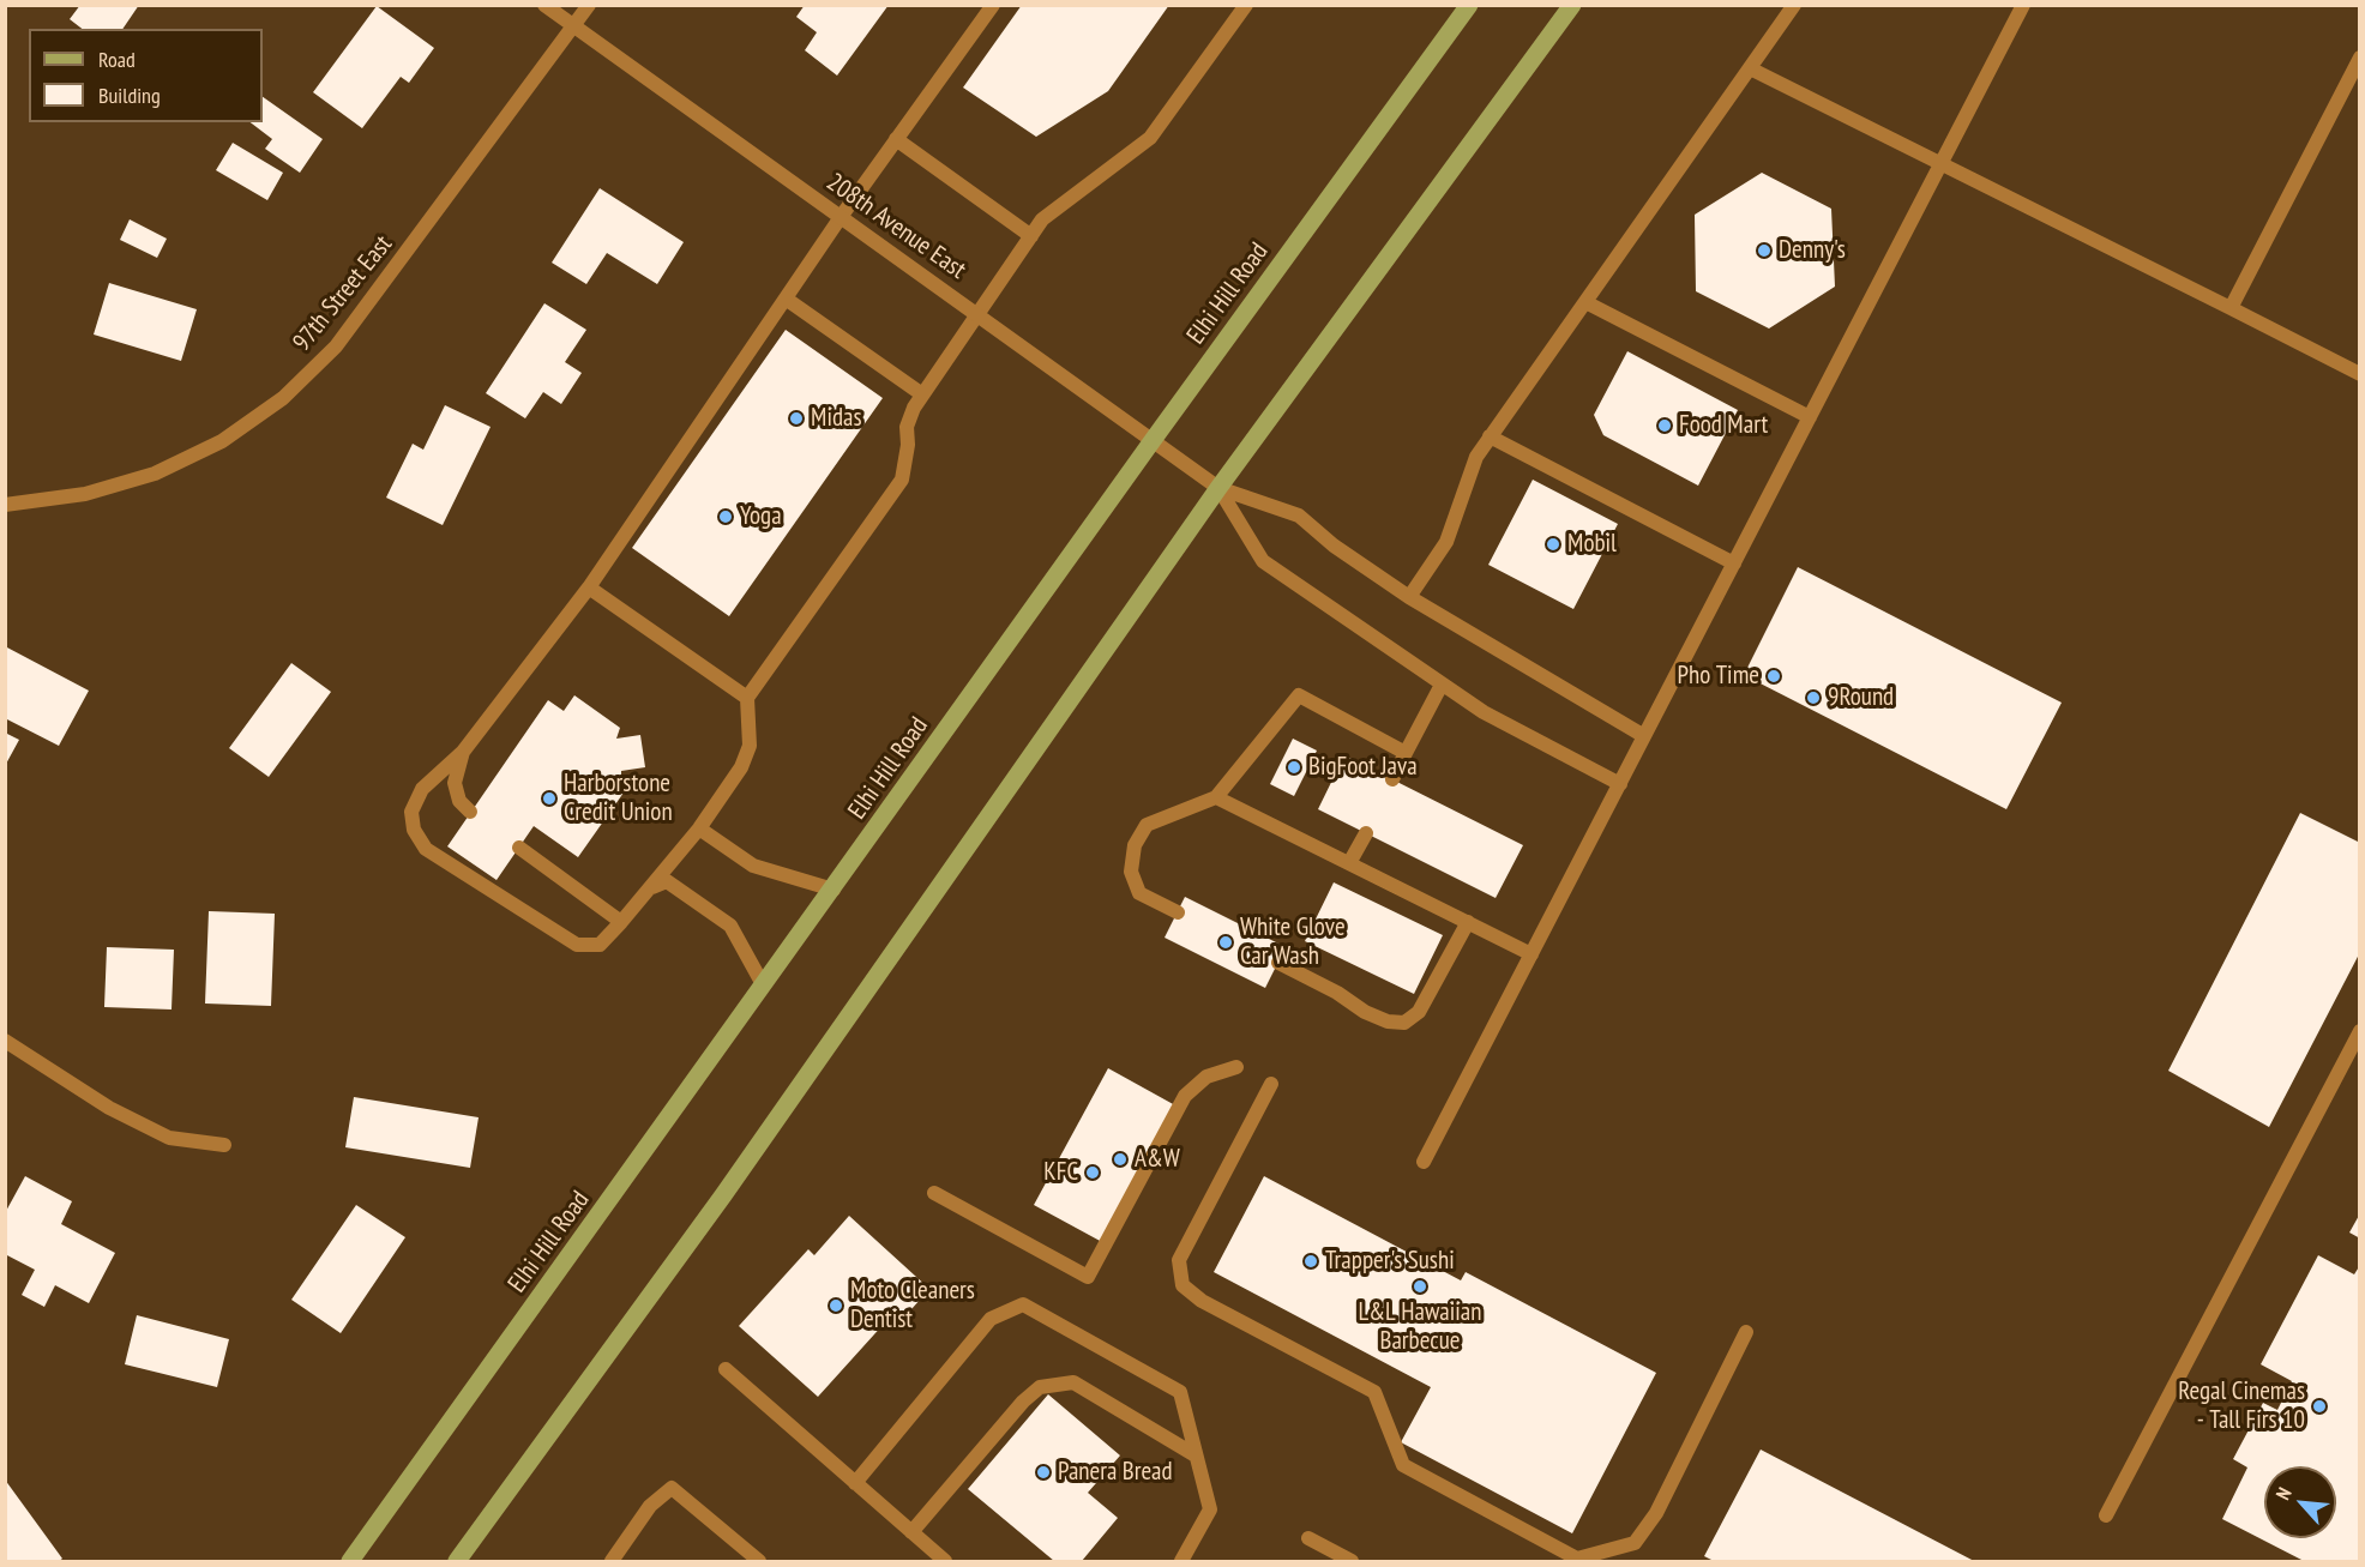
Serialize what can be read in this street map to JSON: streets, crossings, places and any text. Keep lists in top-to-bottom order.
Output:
{
  "streets": {
    "main road": ["Elhi Hill Road"],
    "street": ["208th Avenue East", "97th Street East"]
  },
  "crossings": [
    ["208th Avenue East", "97th Street East"],
    ["208th Avenue East", "Elhi Hill Road"]
  ],
  "places": [
    "Denny's",
    "Midas",
    "Food Mart",
    "Yoga",
    "Mobil",
    "Pho Time",
    "9Round",
    "BigFoot Java",
    "Harborstone Credit Union",
    "White Glove Car Wash",
    "A&W",
    "KFC",
    "Trapper's Sushi",
    "L&L Hawaiian Barbecue",
    "Moto Cleaners Dentist",
    "Regal Cinemas - Tall Firs 10",
    "Panera Bread"
  ],
  "legend": ["Road", "Building"],
  "north": "top left"
}
